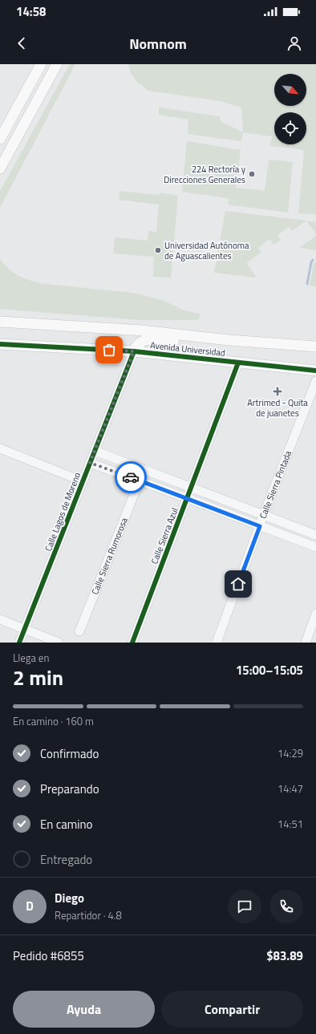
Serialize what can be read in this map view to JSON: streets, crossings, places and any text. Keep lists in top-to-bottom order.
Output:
{
  "streets": {
    "main road": ["Avenida Universidad"],
    "street": [
      "Calle Sierra Pintada",
      "Calle Lagos de Moreno",
      "Calle Sierra Azul",
      "Calle Sierra Rumorosa"
    ]
  },
  "crossings": [
    ["Avenida Universidad", "Calle Lagos de Moreno"],
    ["Avenida Universidad", "Calle Sierra Azul"]
  ],
  "places": {
    "other": ["224 Rectoría y Direcciones Generales", "Universidad Autónoma de Aguascalientes"],
    "health": ["Artrimed - Quita de juanetes"]
  },
  "north": "bottom right",
  "page": {
    "status": "14:58",
    "header": "Nomnom",
    "heading": ["2 min", "Llega en", "15:00–15:05"],
    "panel": [
      "Diego",
      "Repartidor · 4.8",
      "Pedido #6855",
      "$83.89"
    ],
    "bar": "En camino · 160 m",
    "list": [
      ["Confirmado", "14:29"],
      ["Preparando", "14:47"],
      ["En camino", "14:51"],
      "Entregado"
    ],
    "round": "D",
    "buttons": ["Ayuda", "Compartir"]
  }
}
